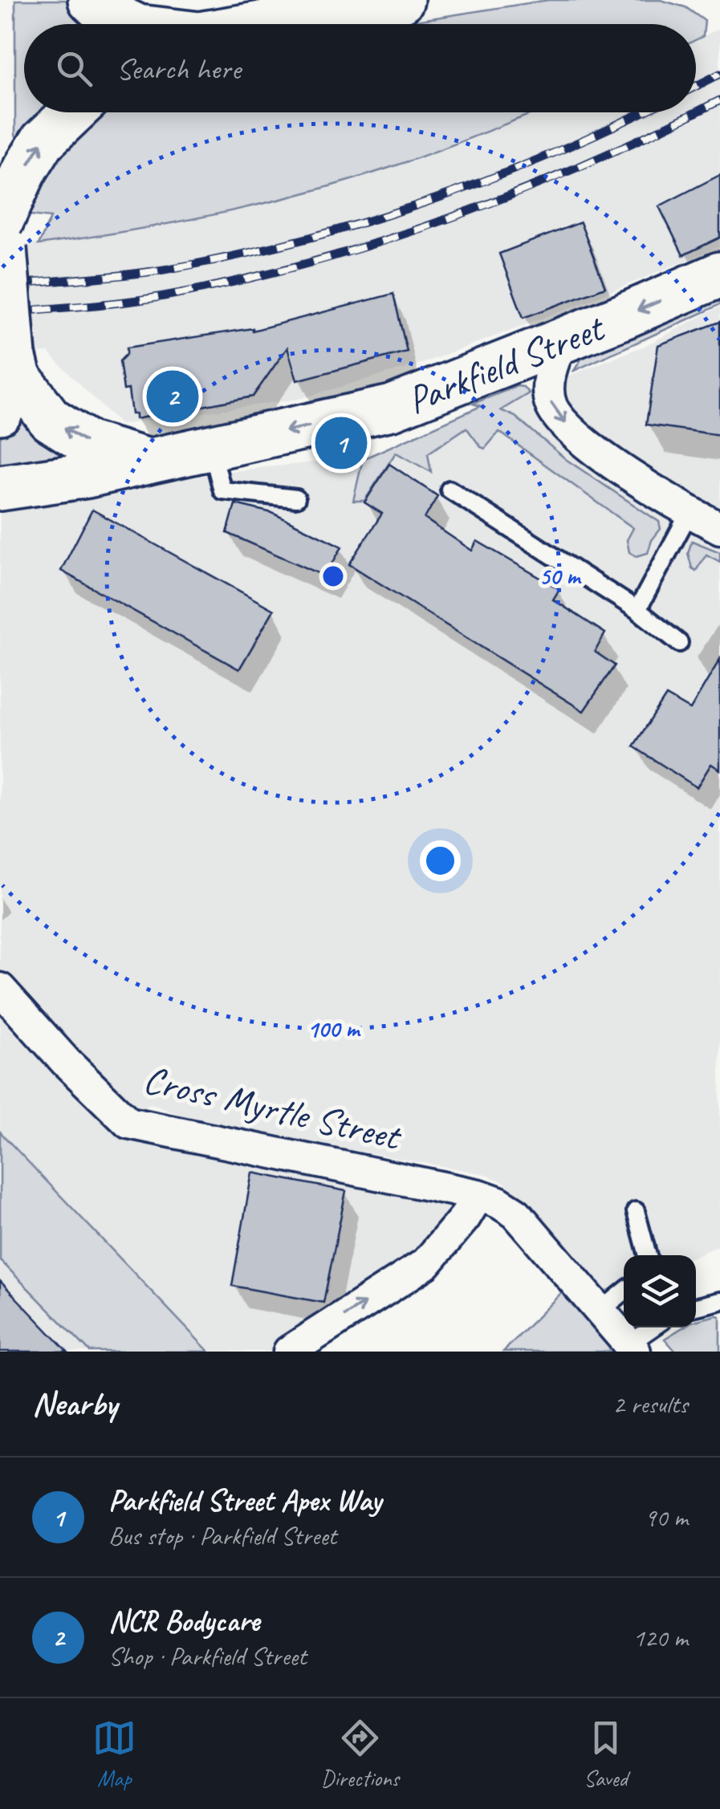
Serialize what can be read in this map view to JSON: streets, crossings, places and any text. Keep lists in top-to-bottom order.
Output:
{
  "streets": {
    "main road": ["Parkfield Street"],
    "street": ["Cross Myrtle Street"]
  },
  "one_way": ["Parkfield Street"],
  "page": {
    "search": "Search here",
    "pins": ["2", "1"],
    "heading": ["Nearby", "2 results"],
    "list": [
      {
        "mark": "1",
        "name": "Parkfield Street Apex Way",
        "note": "Bus stop · Parkfield Street",
        "value": "90 m"
      },
      {
        "mark": "2",
        "name": "NCR Bodycare",
        "note": "Shop · Parkfield Street",
        "value": "120 m"
      }
    ],
    "nav": ["Map", "Directions", "Saved"]
  },
  "rings": ["50 m", "100 m"]
}
